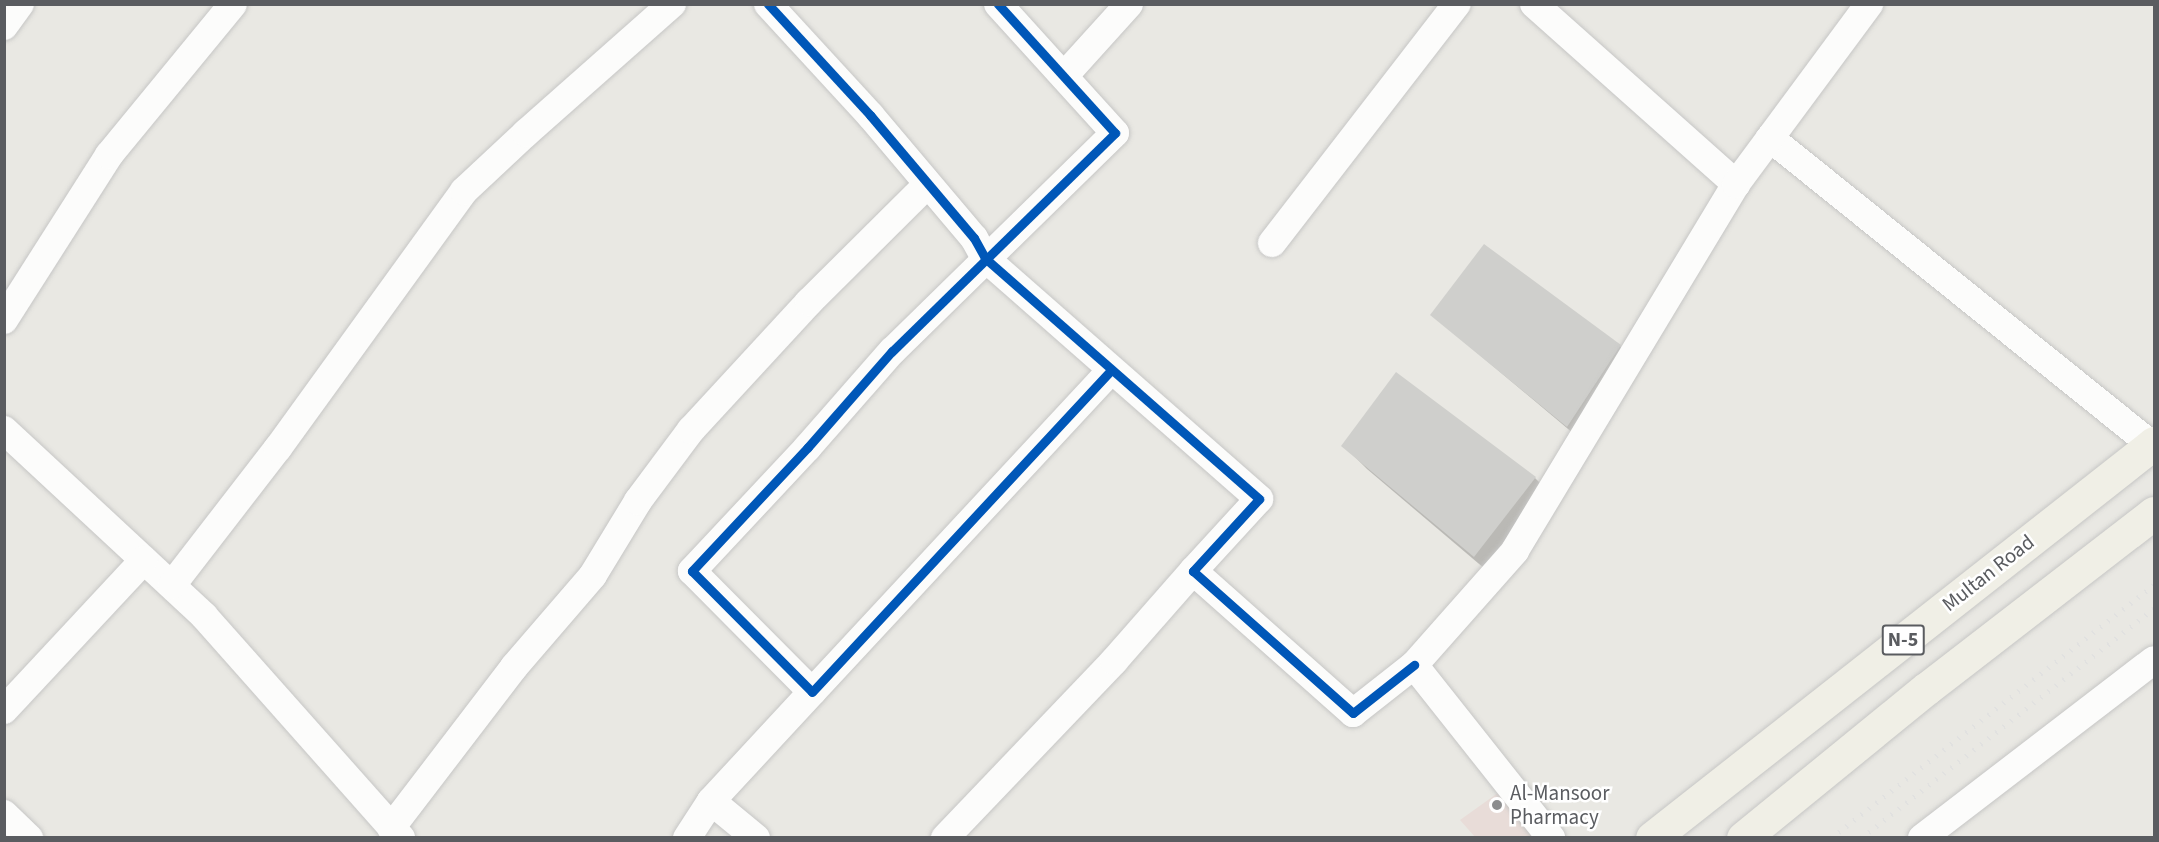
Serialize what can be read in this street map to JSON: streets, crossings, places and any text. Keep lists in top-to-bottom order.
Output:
{
  "streets": {
    "main road": ["Multan Road", "N-5"]
  },
  "places": ["Al-Mansoor Pharmacy"]
}
